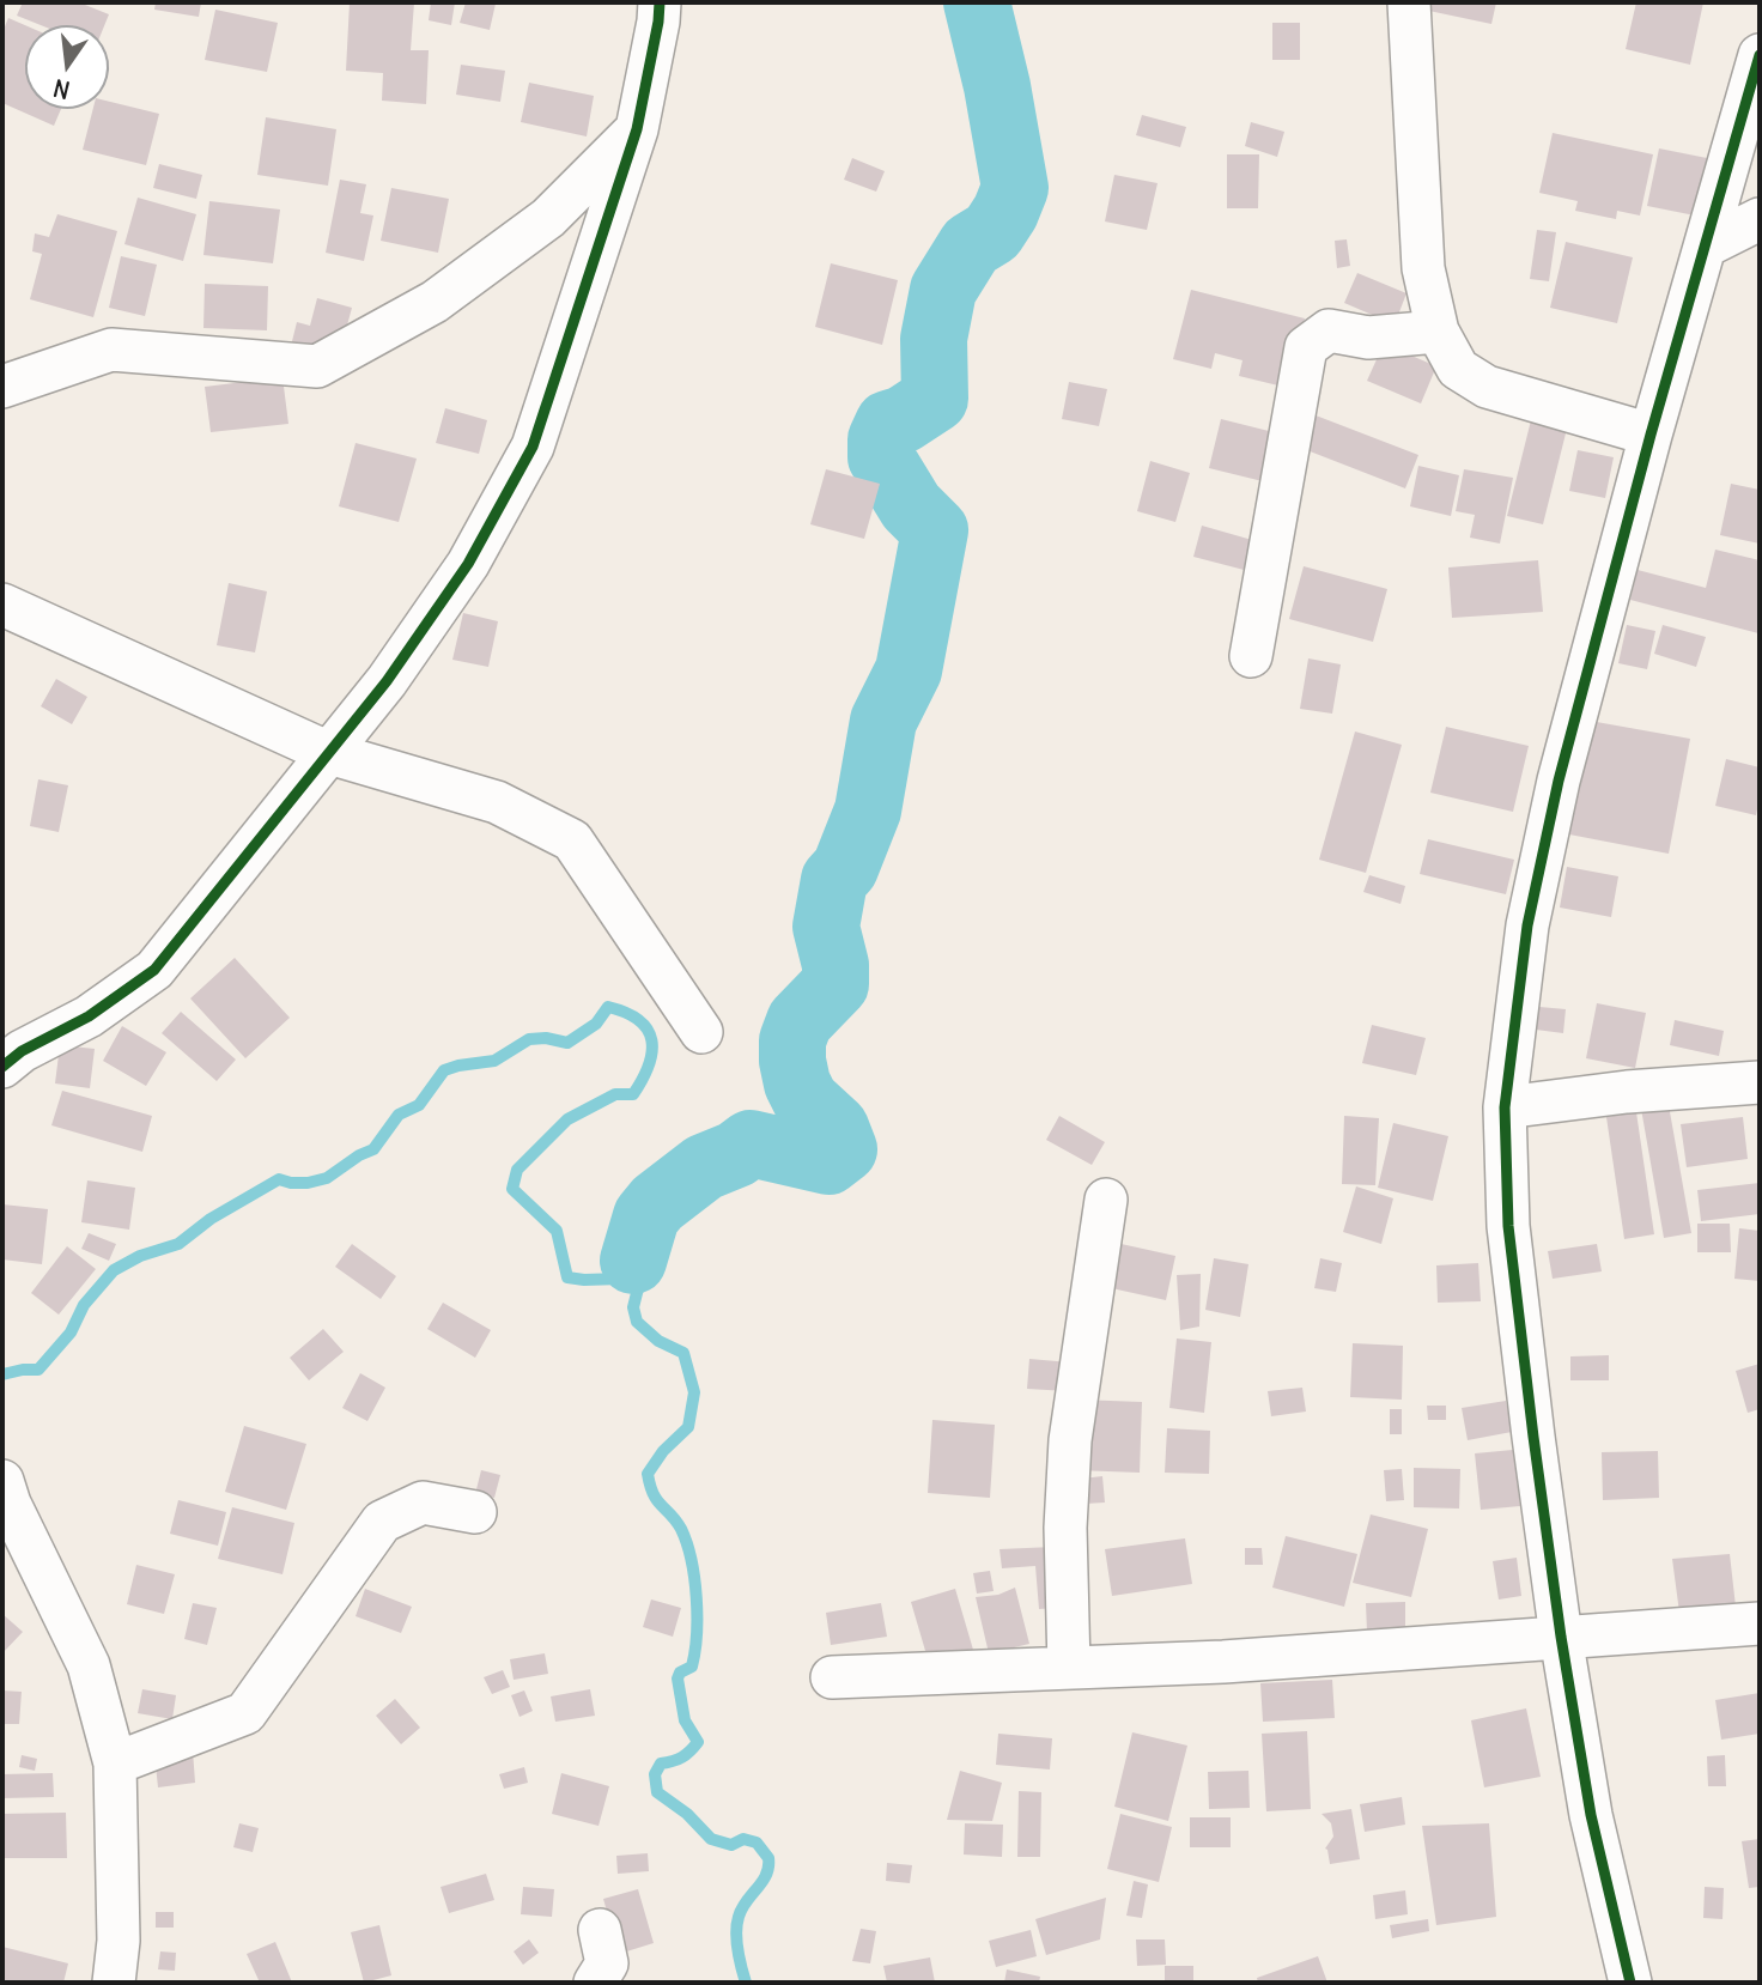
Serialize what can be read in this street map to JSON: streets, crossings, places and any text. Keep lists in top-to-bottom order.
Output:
{
  "north": "bottom"
}
